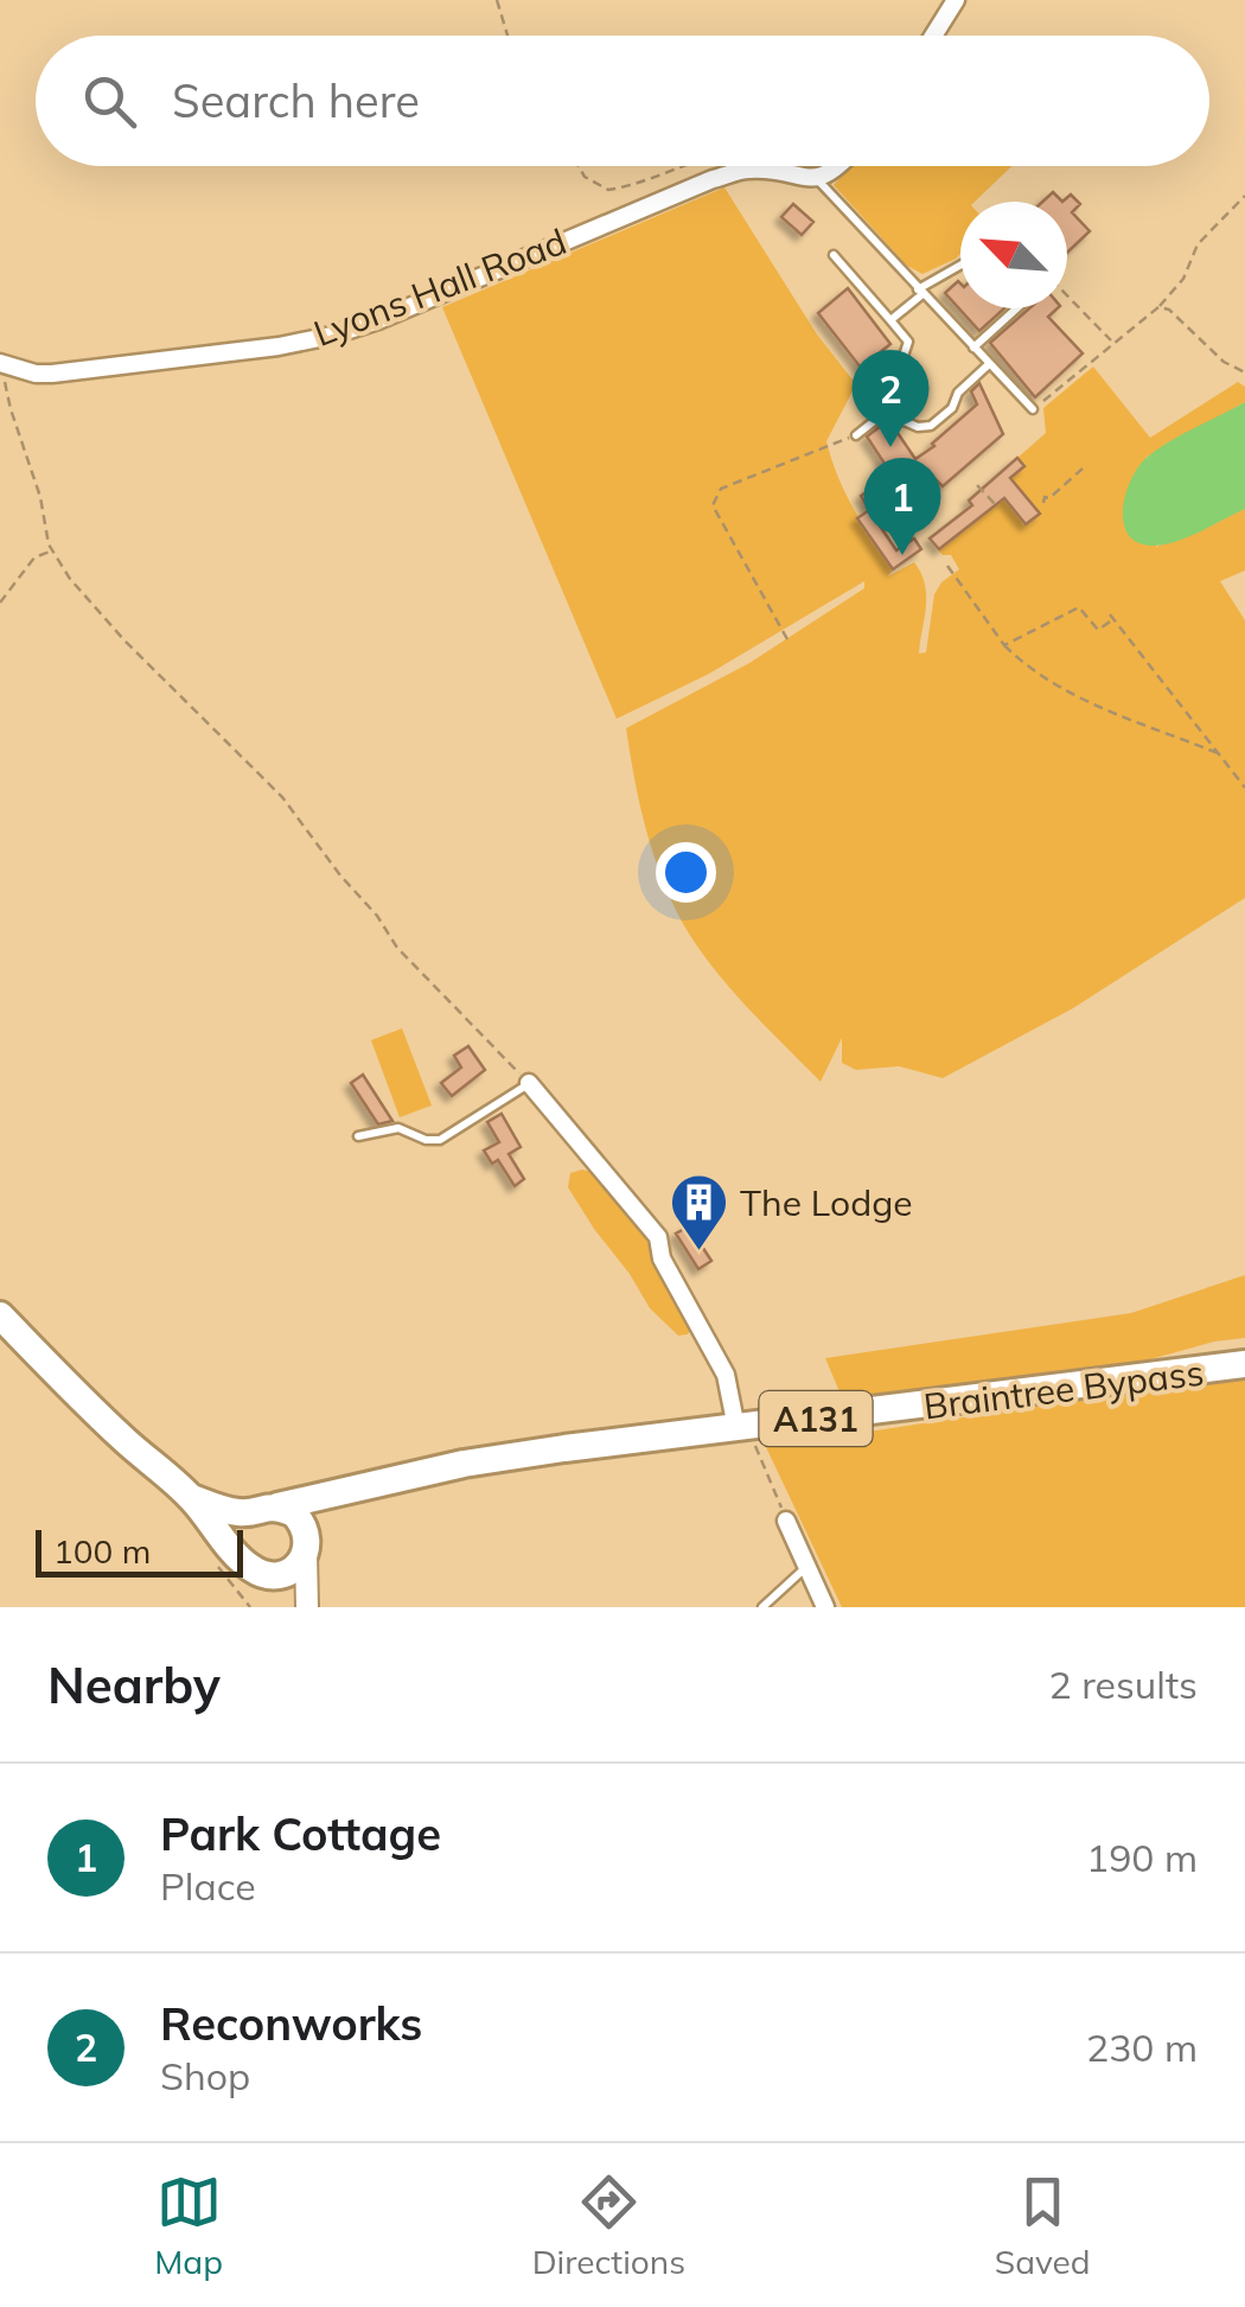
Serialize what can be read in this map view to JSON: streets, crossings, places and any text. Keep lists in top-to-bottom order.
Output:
{
  "streets": {
    "highway": ["Braintree Bypass", "A131"],
    "street": ["Lyons Hall Road"]
  },
  "crossings": [
    ["Braintree Bypass", "A131"]
  ],
  "places": {
    "building": ["The Lodge"]
  },
  "scale_bar": "100 m",
  "north": "top left",
  "page": {
    "search": "Search here",
    "pins": ["2", "1"],
    "scale": "100 m",
    "heading": ["Nearby", "2 results"],
    "list": [
      {
        "mark": "1",
        "name": "Park Cottage",
        "note": "Place",
        "value": "190 m"
      },
      {
        "mark": "2",
        "name": "Reconworks",
        "note": "Shop",
        "value": "230 m"
      }
    ],
    "nav": ["Map", "Directions", "Saved"]
  }
}
